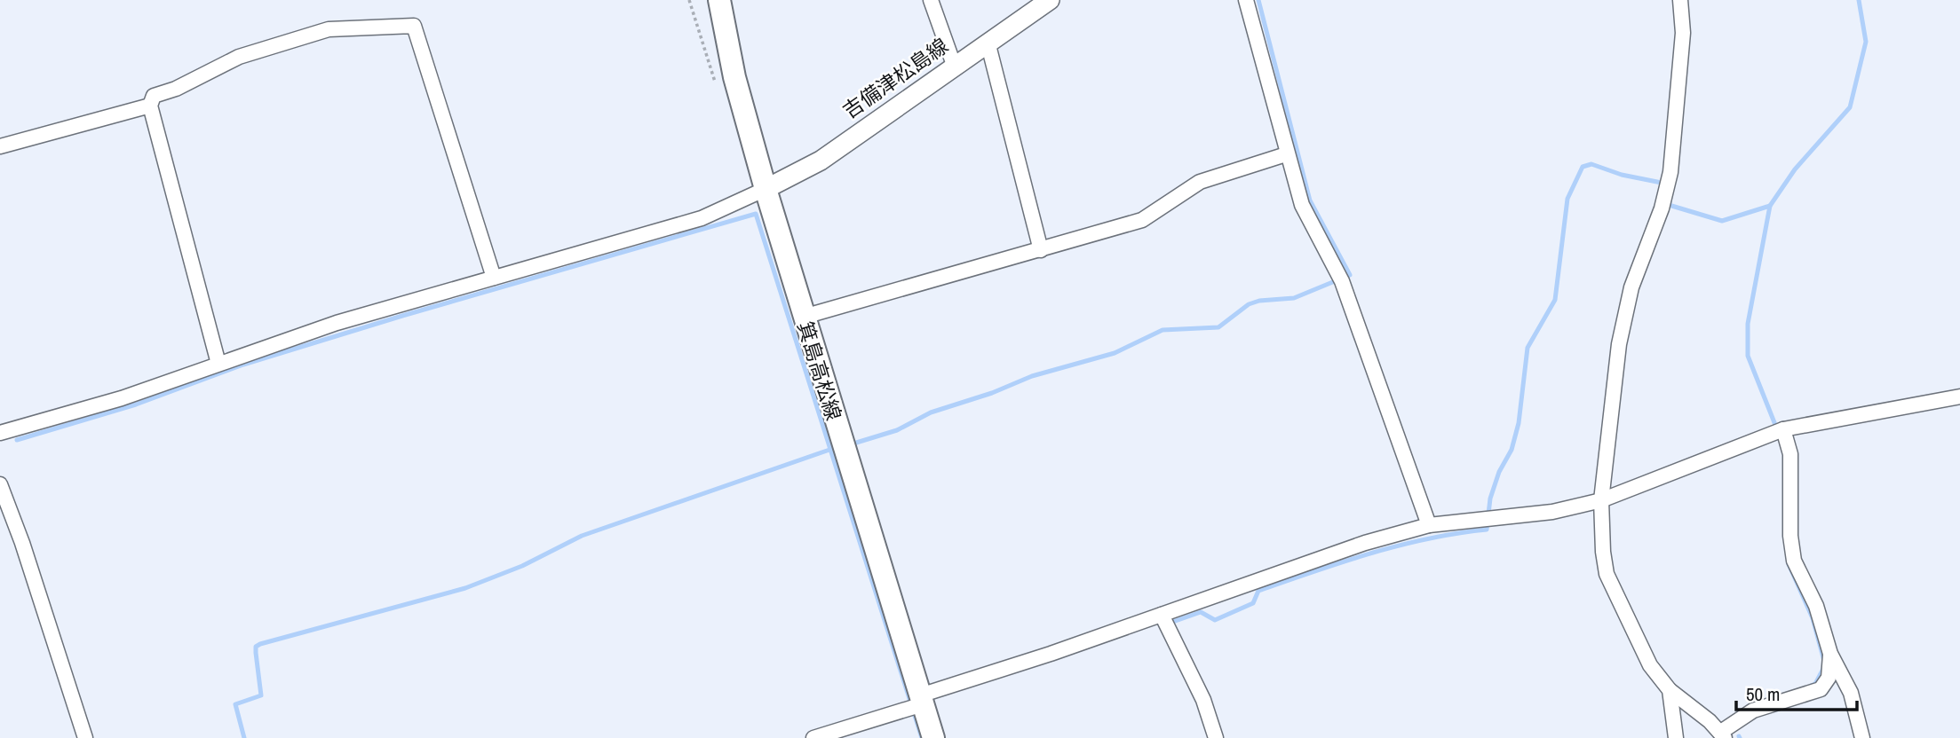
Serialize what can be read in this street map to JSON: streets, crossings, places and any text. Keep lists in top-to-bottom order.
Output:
{
  "streets": {
    "main road": ["吉備津松島線", "箕島高松線"]
  },
  "crossings": [
    ["吉備津松島線", "箕島高松線"]
  ],
  "scale_bar": "50 m"
}
